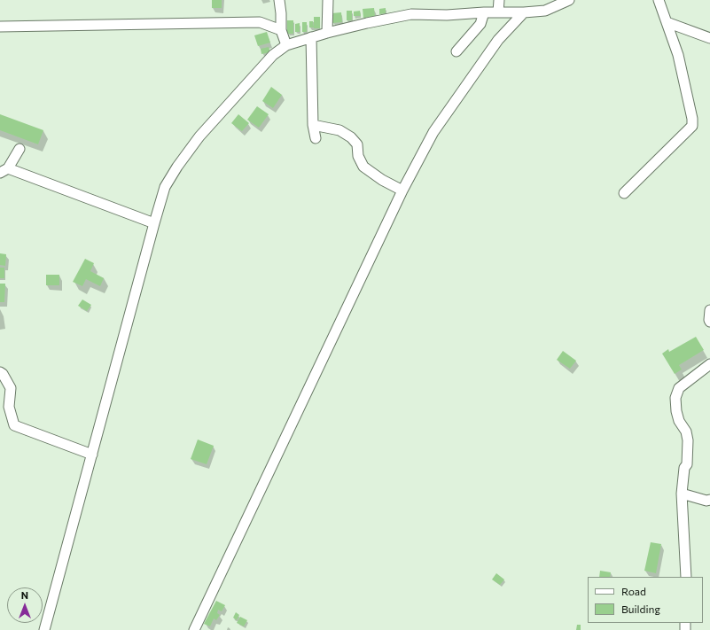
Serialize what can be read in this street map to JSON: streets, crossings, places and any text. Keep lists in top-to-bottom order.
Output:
{
  "legend": ["Road", "Building"],
  "north": "top"
}
